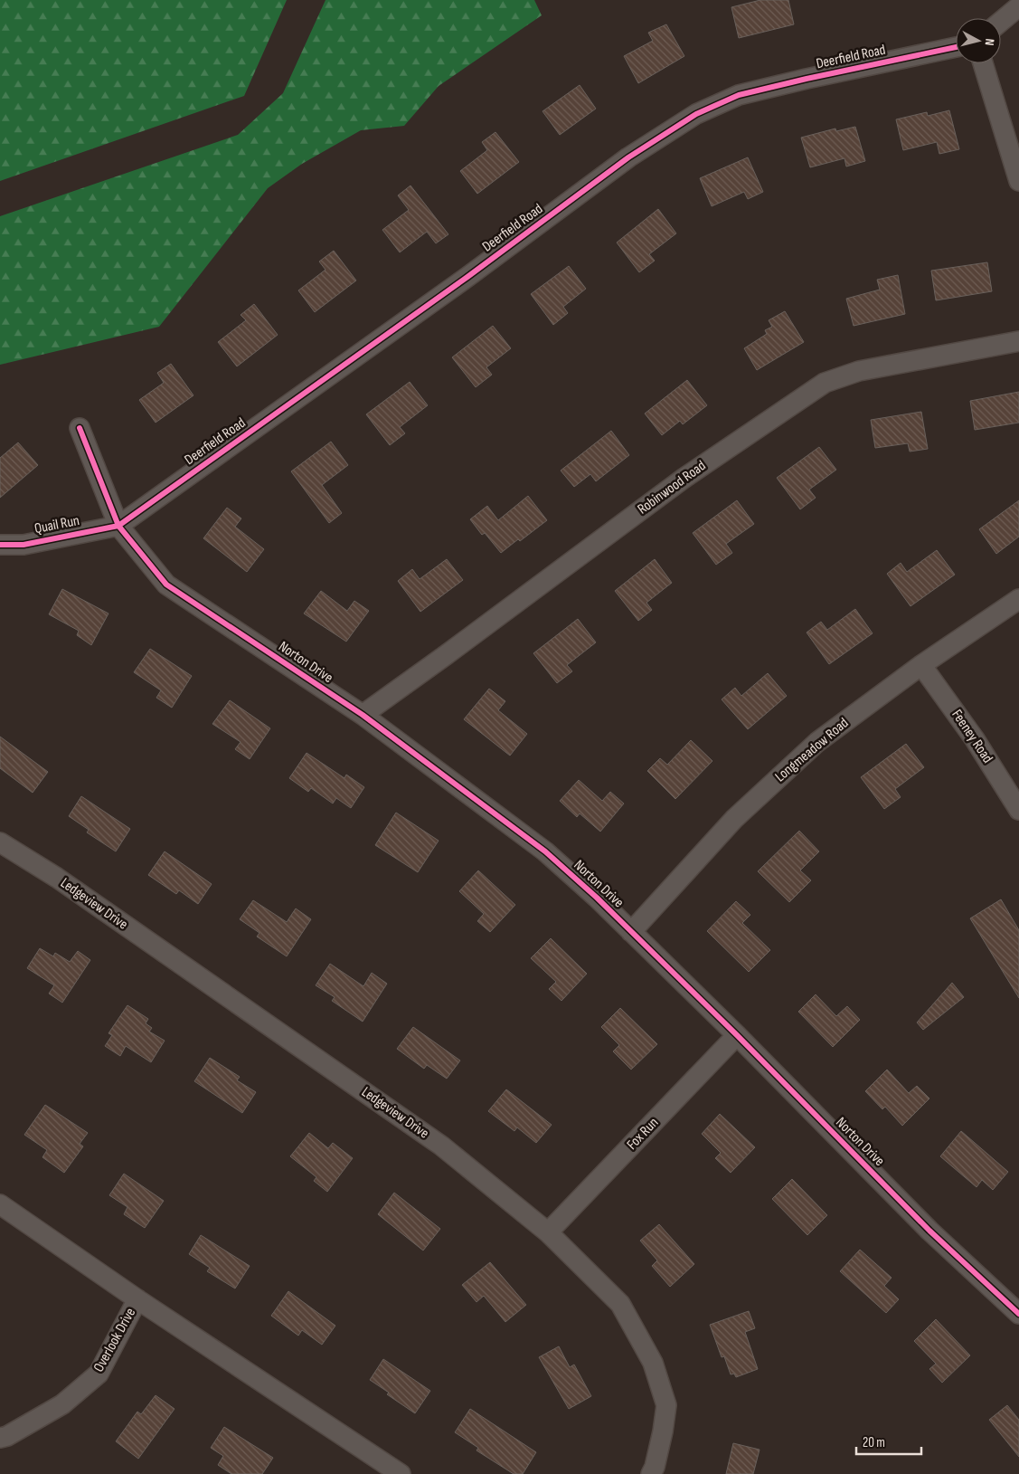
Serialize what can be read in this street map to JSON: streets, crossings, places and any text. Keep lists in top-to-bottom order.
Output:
{
  "streets": {
    "street": [
      "Deerfield Road",
      "Robinwood Road",
      "Quail Run",
      "Norton Drive",
      "Feeney Road",
      "Longmeadow Road",
      "Ledgeview Drive",
      "Fox Run",
      "Overlook Drive"
    ]
  },
  "crossings": [
    ["Deerfield Road", "Quail Run"],
    ["Deerfield Road", "Norton Drive"],
    ["Robinwood Road", "Norton Drive"],
    ["Quail Run", "Norton Drive"],
    ["Norton Drive", "Longmeadow Road"],
    ["Norton Drive", "Fox Run"],
    ["Feeney Road", "Longmeadow Road"],
    ["Ledgeview Drive", "Fox Run"]
  ],
  "scale_bar": "20 m",
  "north": "right"
}
